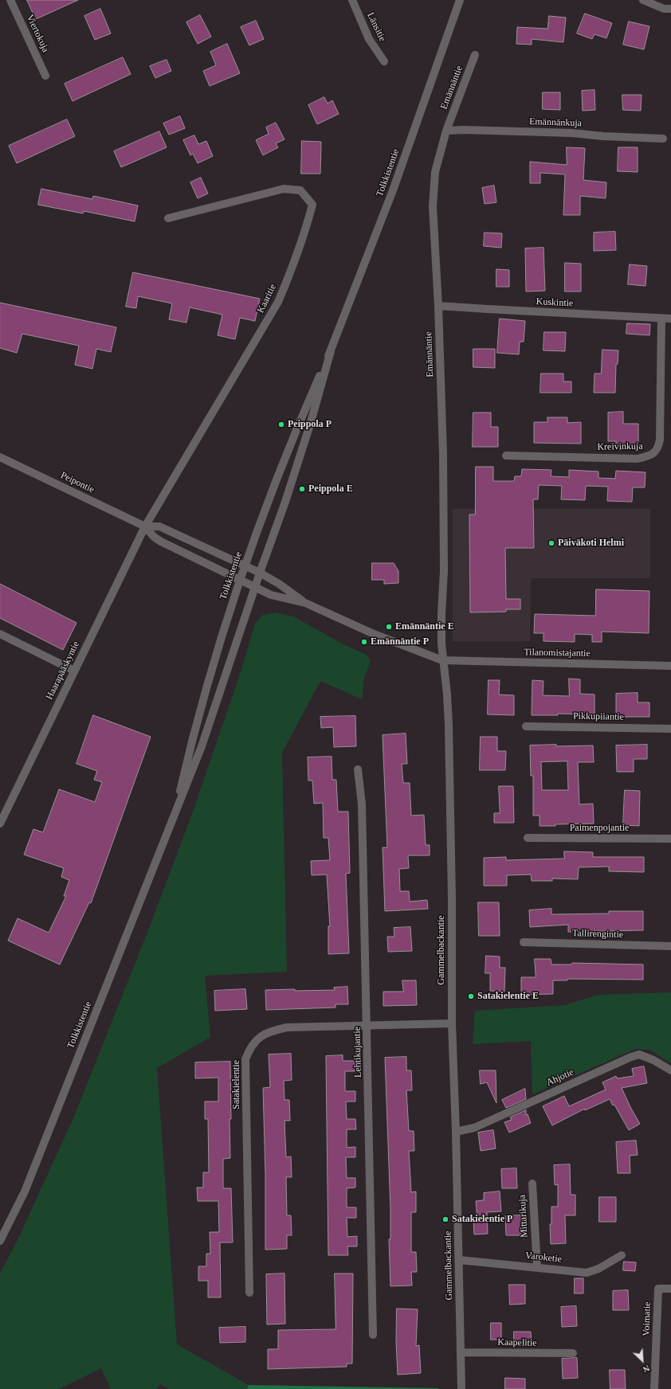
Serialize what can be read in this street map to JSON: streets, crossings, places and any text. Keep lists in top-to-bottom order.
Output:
{
  "streets": {
    "street": [
      "Länsitie",
      "Viertokuja",
      "Emännäntie",
      "Emännänkuja",
      "Tolkkistentie",
      "Kaaritie",
      "Kuskintie",
      "Kreivinkuja",
      "Peipontie",
      "Tilanomistajantie",
      "Haarapääskyntie",
      "Pikkupiiantie",
      "Paimenpojantie",
      "Tallirengintie",
      "Gammelbackantie",
      "Lehtikujantie",
      "Ahjotie",
      "Satakielentie",
      "Mittarikuja",
      "Varoketie",
      "Voimatie",
      "Kaapelitie"
    ]
  },
  "crossings": [
    ["Emännäntie", "Emännänkuja"],
    ["Emännäntie", "Kuskintie"],
    ["Emännäntie", "Tilanomistajantie"],
    ["Emännäntie", "Gammelbackantie"],
    ["Tolkkistentie", "Peipontie"],
    ["Kaaritie", "Peipontie"],
    ["Kaaritie", "Haarapääskyntie"],
    ["Kuskintie", "Kreivinkuja"],
    ["Peipontie", "Haarapääskyntie"],
    ["Tilanomistajantie", "Gammelbackantie"],
    ["Gammelbackantie", "Ahjotie"],
    ["Gammelbackantie", "Satakielentie"],
    ["Gammelbackantie", "Varoketie"],
    ["Gammelbackantie", "Kaapelitie"],
    ["Lehtikujantie", "Satakielentie"],
    ["Mittarikuja", "Varoketie"]
  ],
  "places": [
    "Peippola P",
    "Peippola E",
    "Päiväkoti Helmi",
    "Emännäntie E",
    "Emännäntie P",
    "Satakielentie E",
    "Satakielentie P"
  ],
  "north": "bottom right"
}
